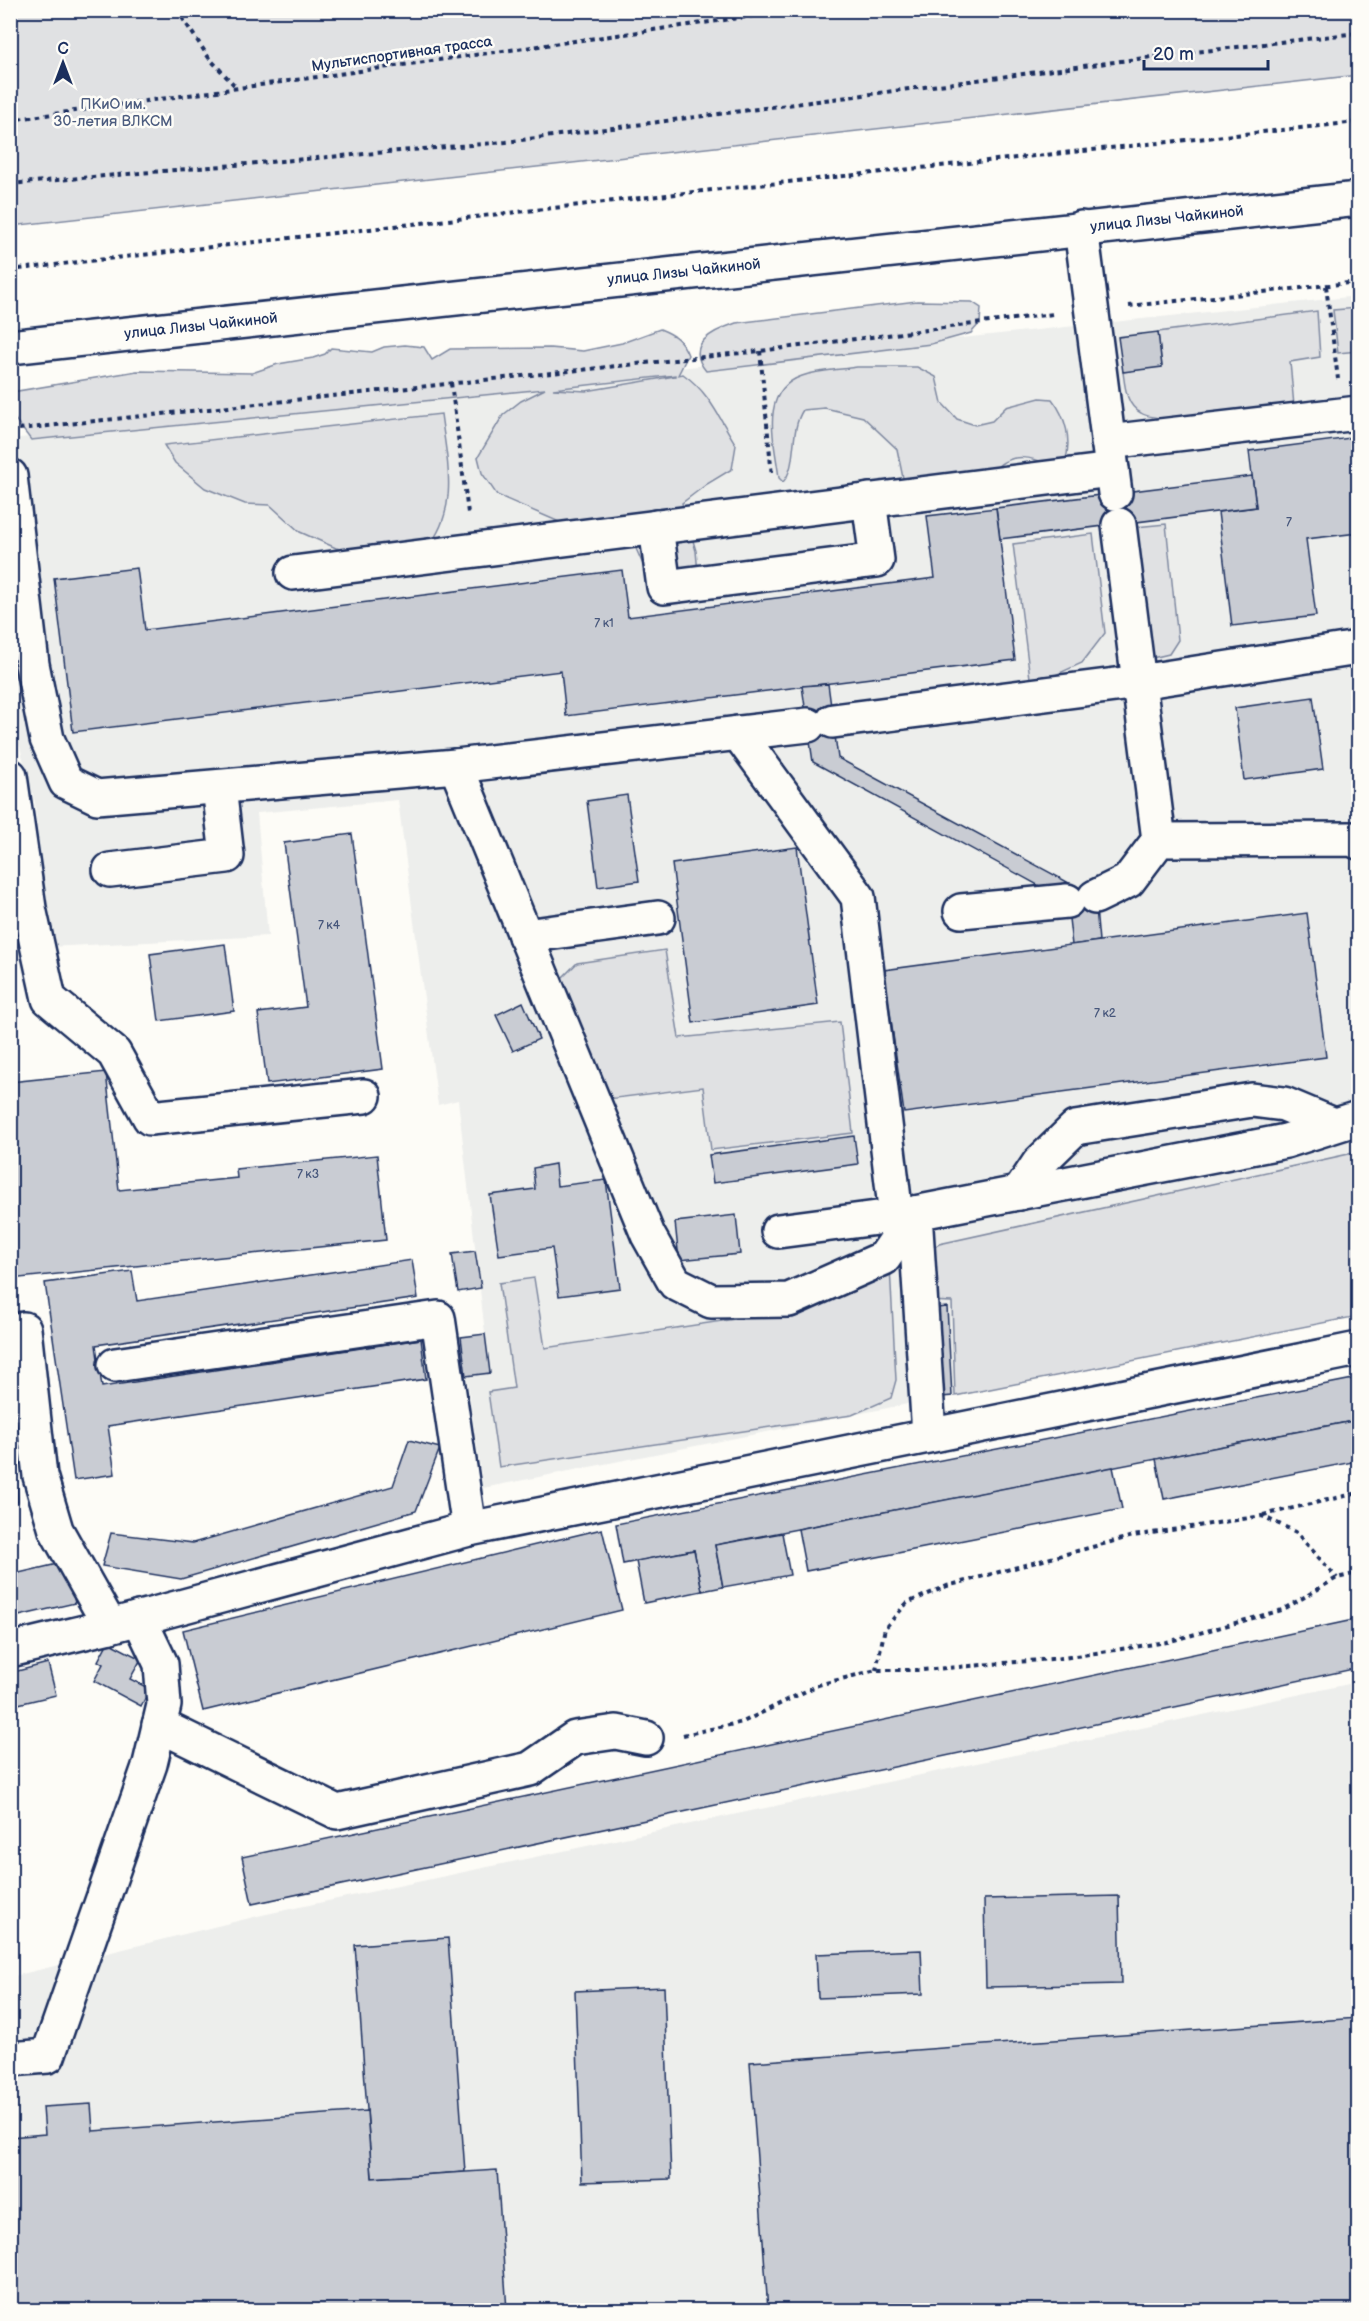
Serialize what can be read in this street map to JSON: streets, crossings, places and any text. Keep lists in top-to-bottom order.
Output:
{
  "streets": {
    "main road": ["улица Лизы Чайкиной"],
    "path": ["Мультиспортивная трасса"]
  },
  "parks": ["ПКиО им. 30-летия ВЛКСМ"],
  "house_numbers": [
    "7",
    "7 к1",
    "7 к4",
    "7 к2",
    "7 к3"
  ],
  "scale_bar": "20 m",
  "north": "top"
}
